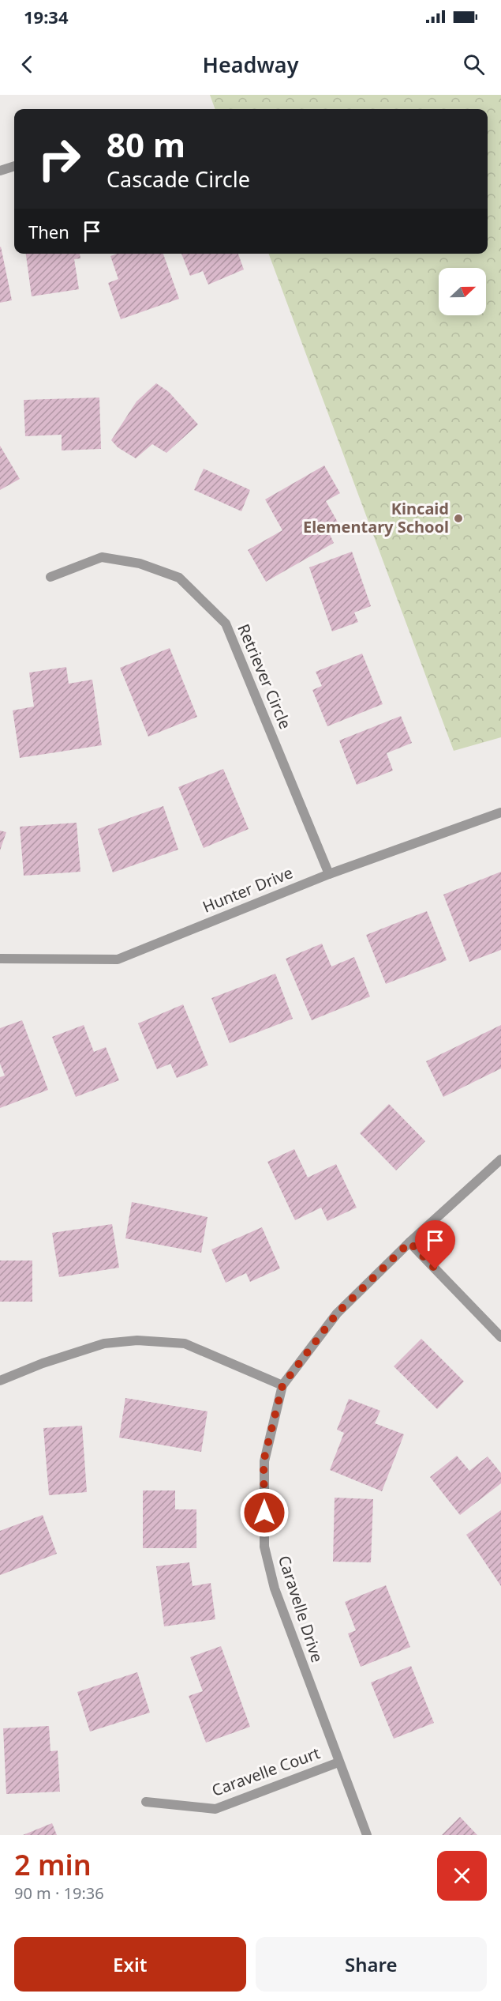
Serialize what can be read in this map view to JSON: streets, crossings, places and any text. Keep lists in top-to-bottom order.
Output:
{
  "streets": {
    "street": [
      "Retriever Circle",
      "Hunter Drive",
      "Caravelle Drive",
      "Caravelle Court"
    ]
  },
  "crossings": [
    ["Retriever Circle", "Hunter Drive"],
    ["Caravelle Drive", "Caravelle Court"]
  ],
  "places": ["Kincaid Elementary School"],
  "north": "right",
  "page": {
    "status": "19:34",
    "header": "Headway",
    "turn": ["80 m", "Cascade Circle"],
    "then": "Then",
    "heading": ["2 min", "90 m · 19:36"],
    "buttons": ["Exit", "Share"]
  }
}
